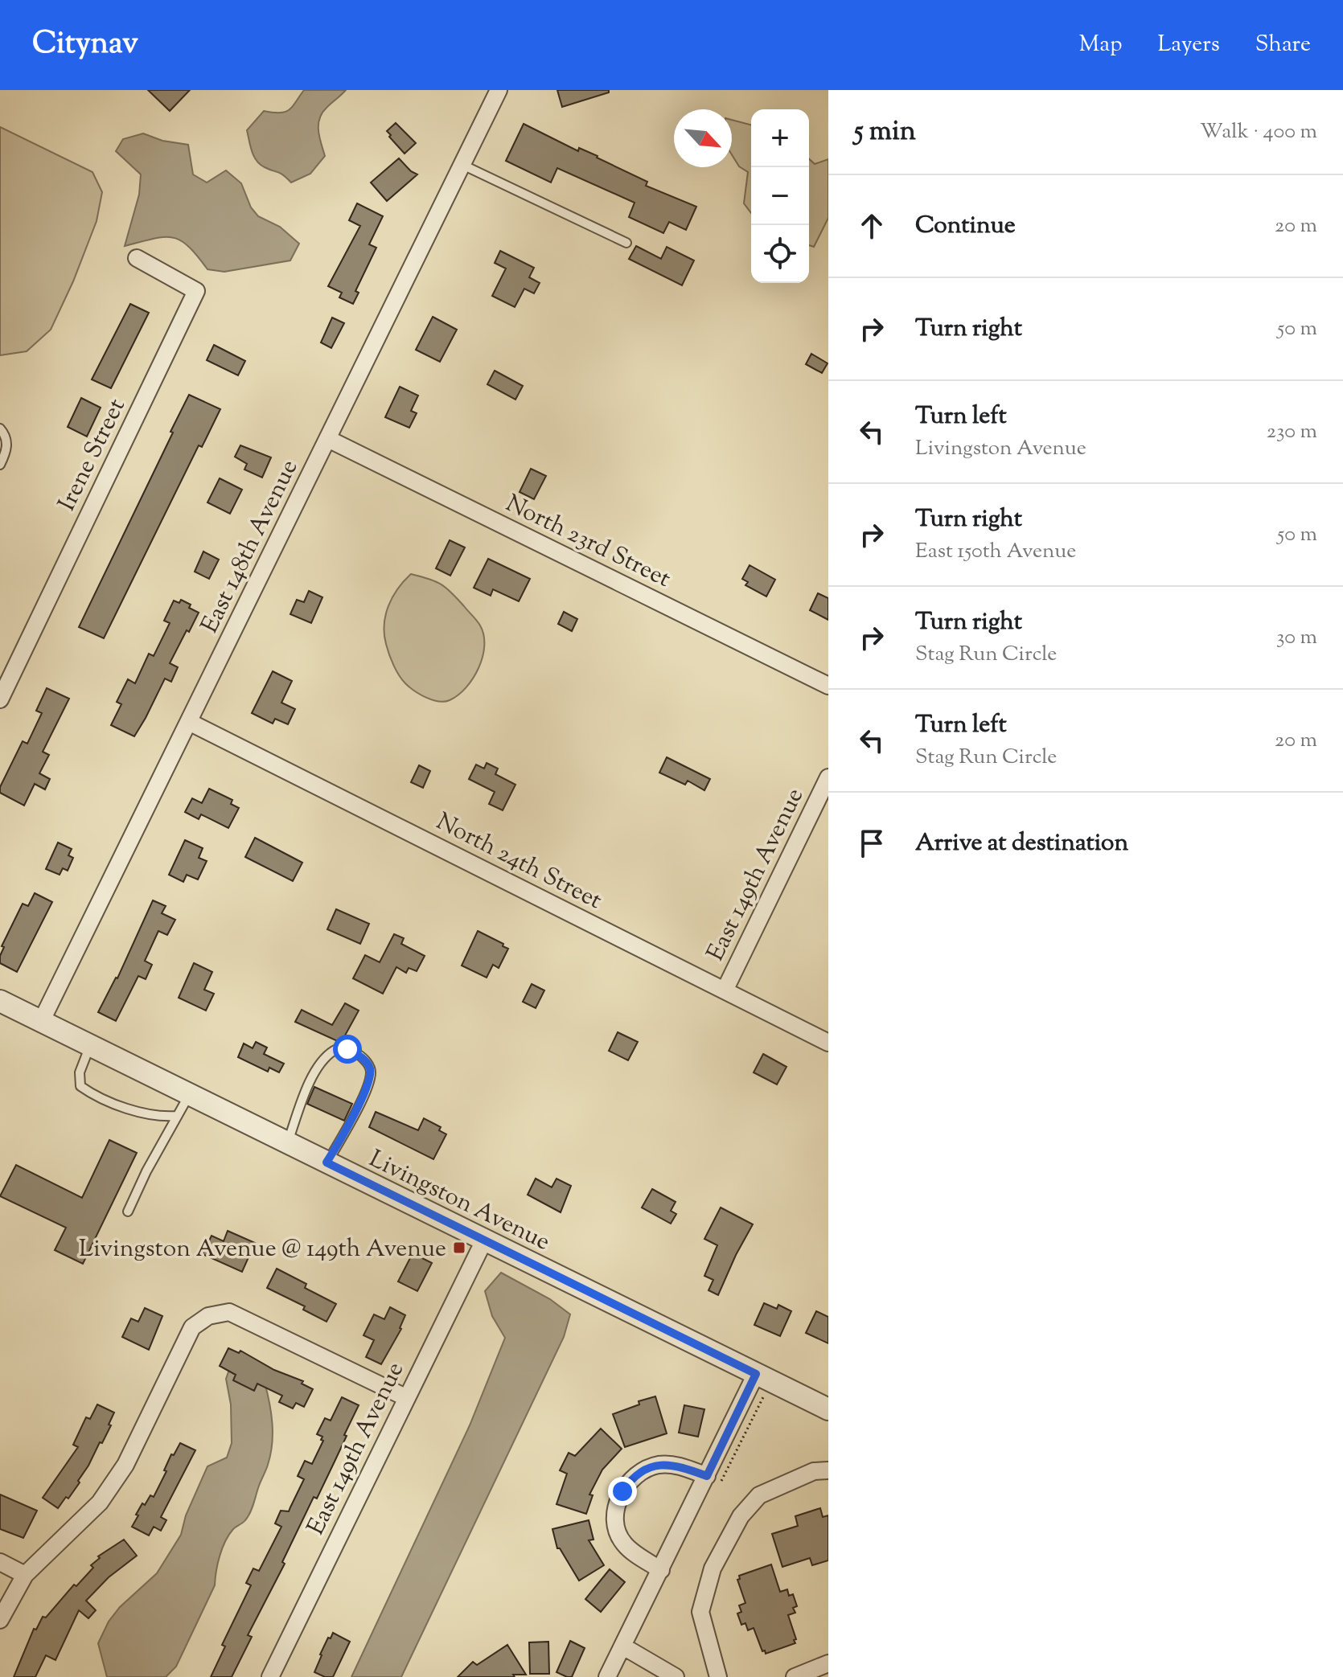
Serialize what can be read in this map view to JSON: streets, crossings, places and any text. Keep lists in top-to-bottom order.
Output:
{
  "streets": {
    "street": [
      "Irene Street",
      "North 23rd Street",
      "East 148th Avenue",
      "North 24th Street",
      "East 149th Avenue",
      "Livingston Avenue"
    ]
  },
  "crossings": [
    ["North 23rd Street", "East 148th Avenue"],
    ["East 148th Avenue", "North 24th Street"],
    ["East 148th Avenue", "Livingston Avenue"],
    ["North 24th Street", "East 149th Avenue"],
    ["East 149th Avenue", "Livingston Avenue"]
  ],
  "places": {
    "transit": ["Livingston Avenue @ 149th Avenue"]
  },
  "north": "bottom right",
  "page": {
    "header": "Citynav",
    "nav": ["Map", "Layers", "Share"],
    "heading": ["5 min", "Walk · 400 m"],
    "map_buttons": ["+", "−"],
    "list": [
      ["Continue", "20 m"],
      ["Turn right", "50 m"],
      ["Turn left", "Livingston Avenue", "230 m"],
      ["Turn right", "East 150th Avenue", "50 m"],
      ["Turn right", "Stag Run Circle", "30 m"],
      ["Turn left", "Stag Run Circle", "20 m"],
      "Arrive at destination"
    ]
  }
}
